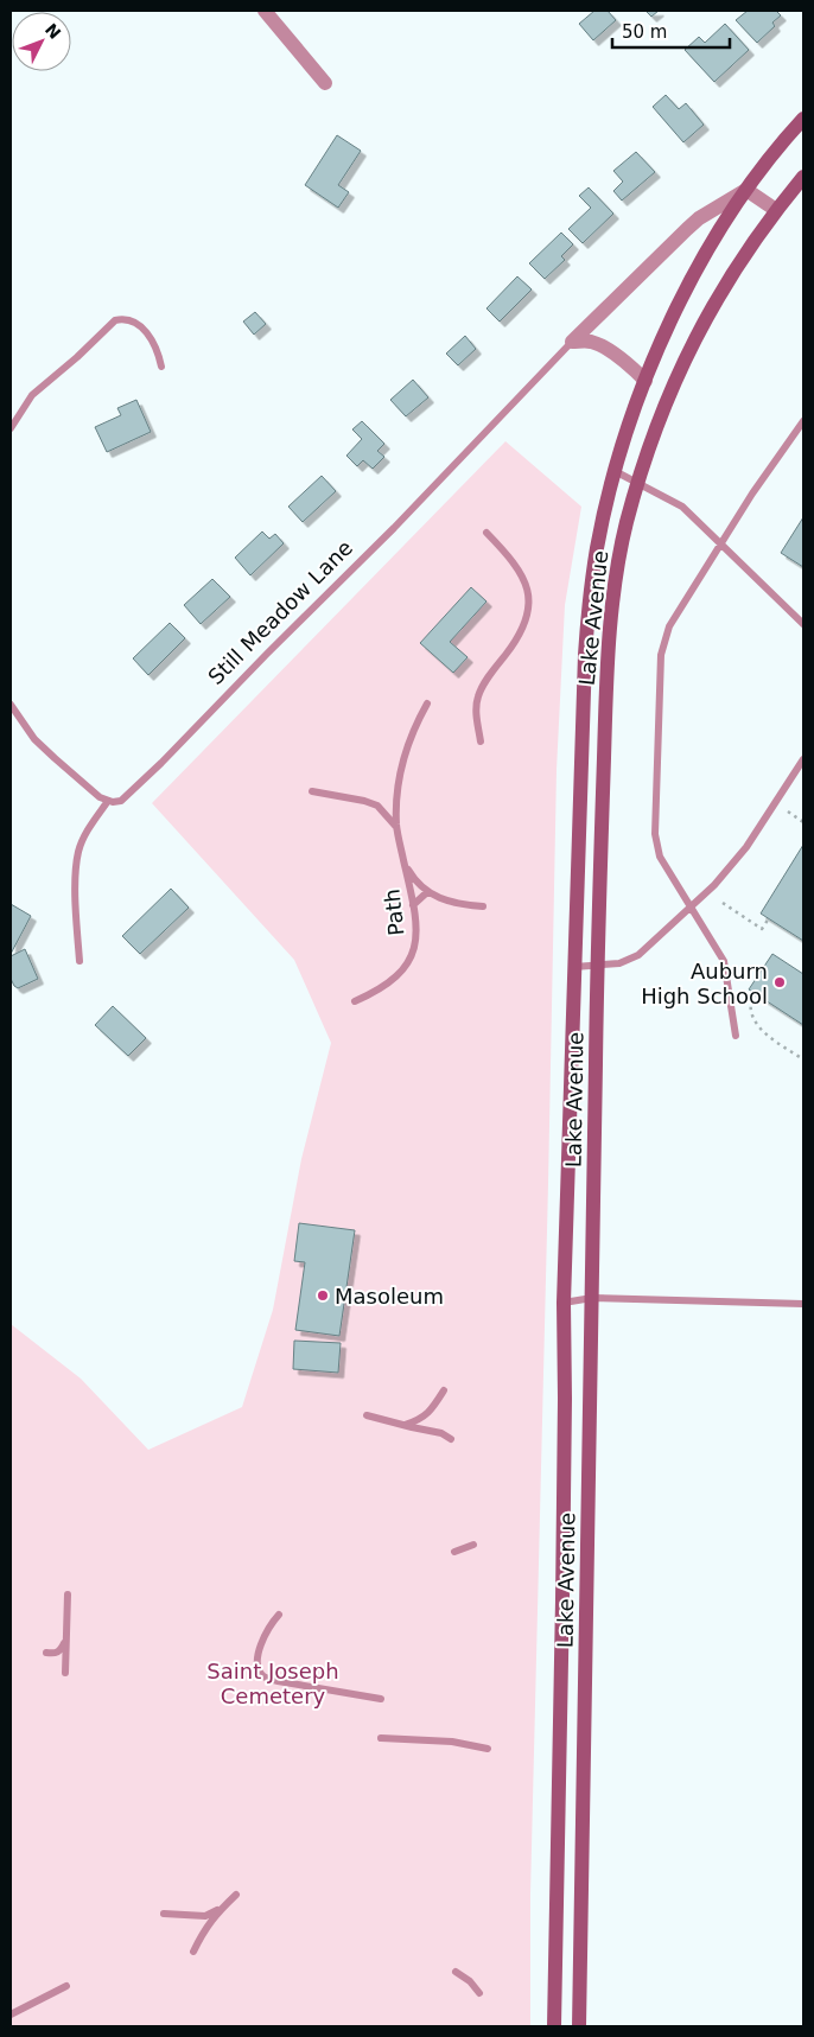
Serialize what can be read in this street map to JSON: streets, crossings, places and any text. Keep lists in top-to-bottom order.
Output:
{
  "streets": {
    "main road": ["Lake Avenue"],
    "lane": ["Still Meadow Lane", "Path"]
  },
  "crossings": [
    ["Still Meadow Lane", "Lake Avenue"]
  ],
  "parks": ["Saint Joseph Cemetery"],
  "places": ["Auburn High School", "Masoleum"],
  "scale_bar": "50 m",
  "north": "top right"
}
